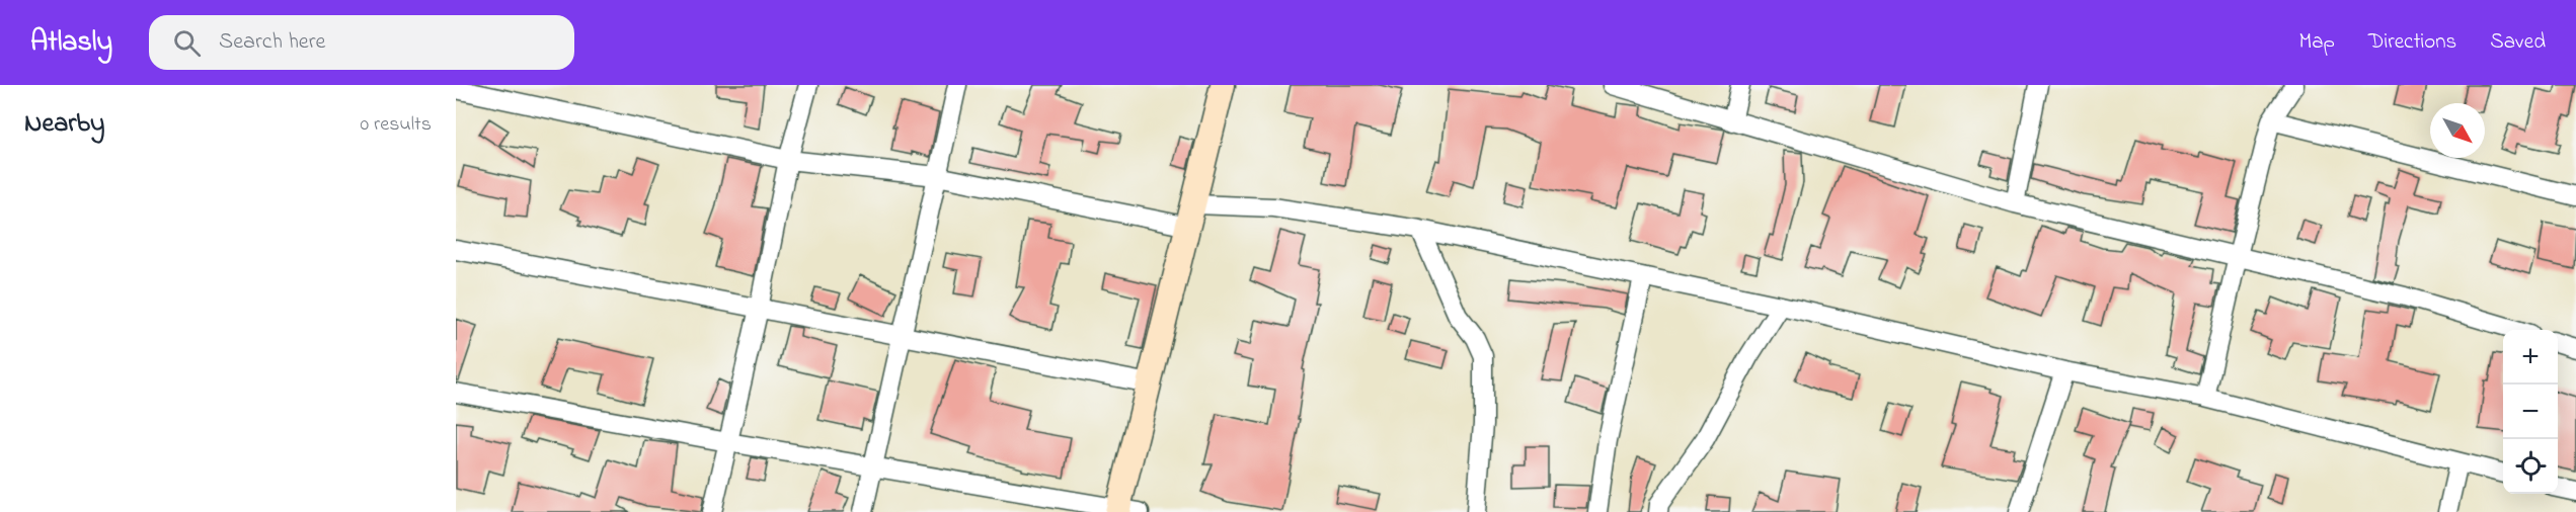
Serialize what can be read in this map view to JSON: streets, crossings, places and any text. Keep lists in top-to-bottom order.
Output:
{
  "north": "bottom right",
  "page": {
    "header": "Atlasly",
    "search": "Search here",
    "nav": ["Map", "Directions", "Saved"],
    "heading": ["Nearby", "0 results"],
    "map_buttons": ["+", "−"]
  }
}
